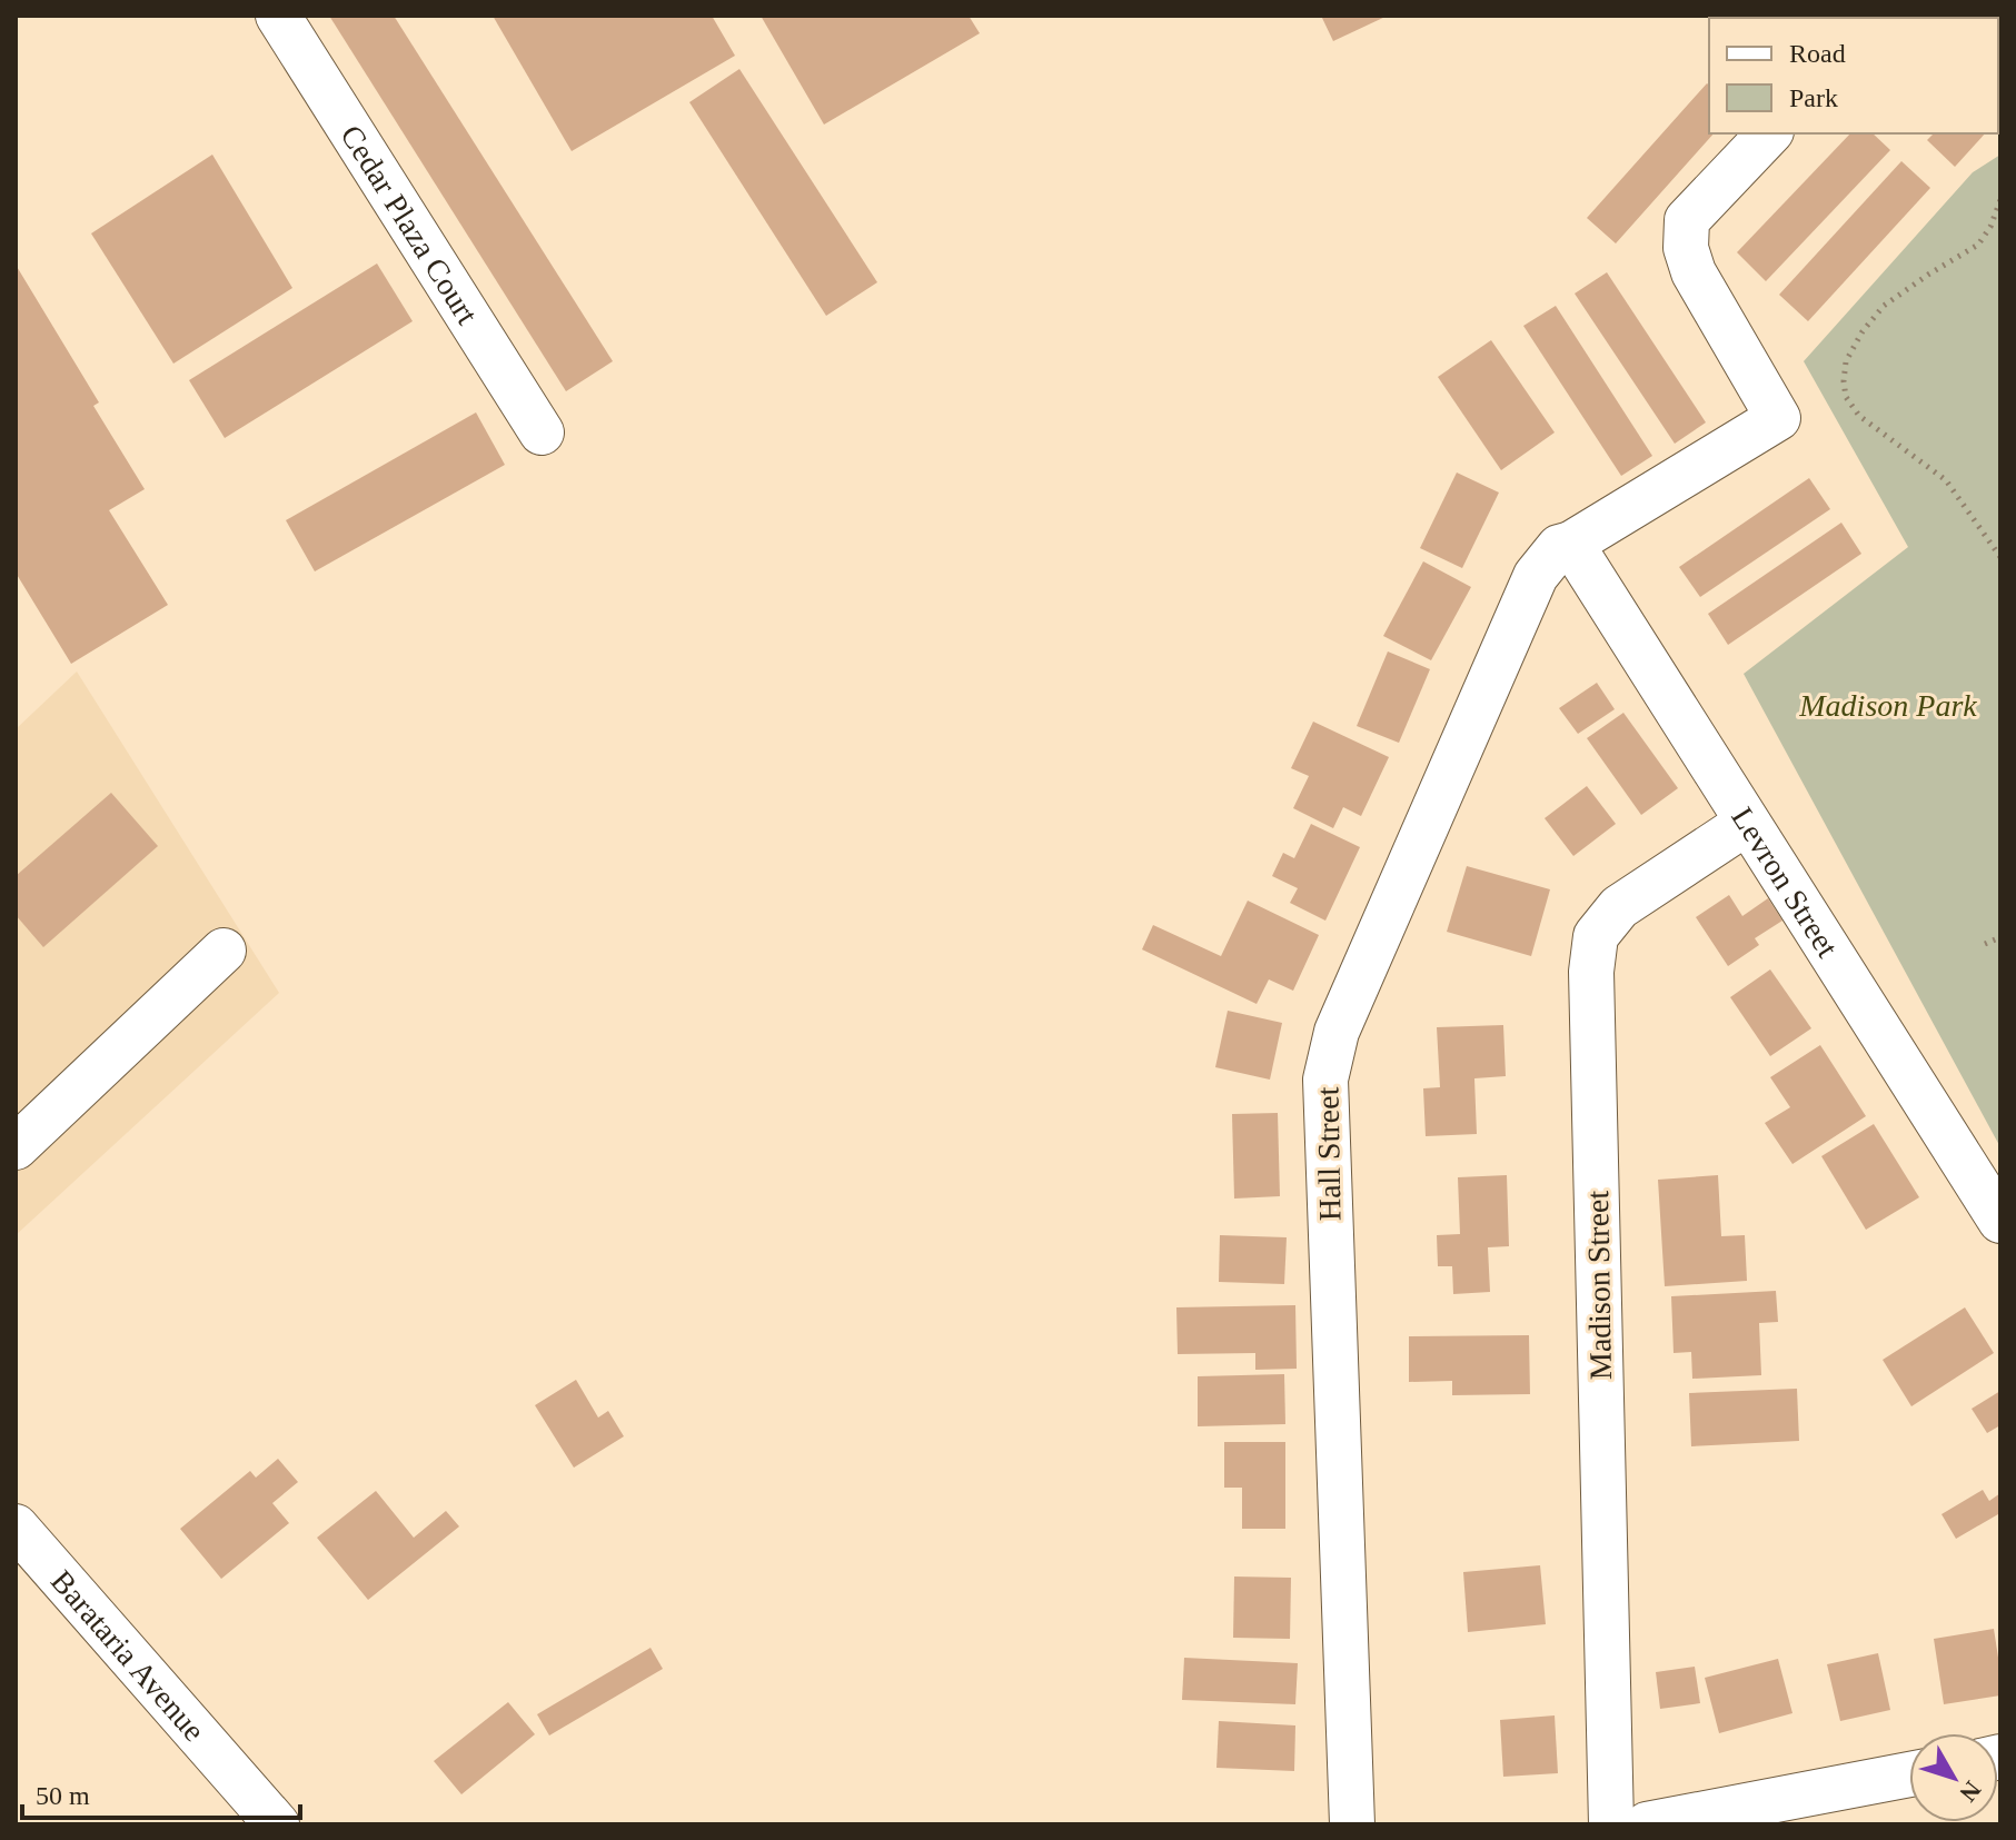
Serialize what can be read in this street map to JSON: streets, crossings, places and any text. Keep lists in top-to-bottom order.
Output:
{
  "streets": {
    "street": [
      "Cedar Plaza Court",
      "Levron Street",
      "Hall Street",
      "Madison Street",
      "Barataria Avenue"
    ]
  },
  "crossings": [
    ["Levron Street", "Hall Street"],
    ["Levron Street", "Madison Street"]
  ],
  "parks": ["Madison Park"],
  "legend": ["Road", "Park"],
  "scale_bar": "50 m",
  "north": "bottom right"
}
